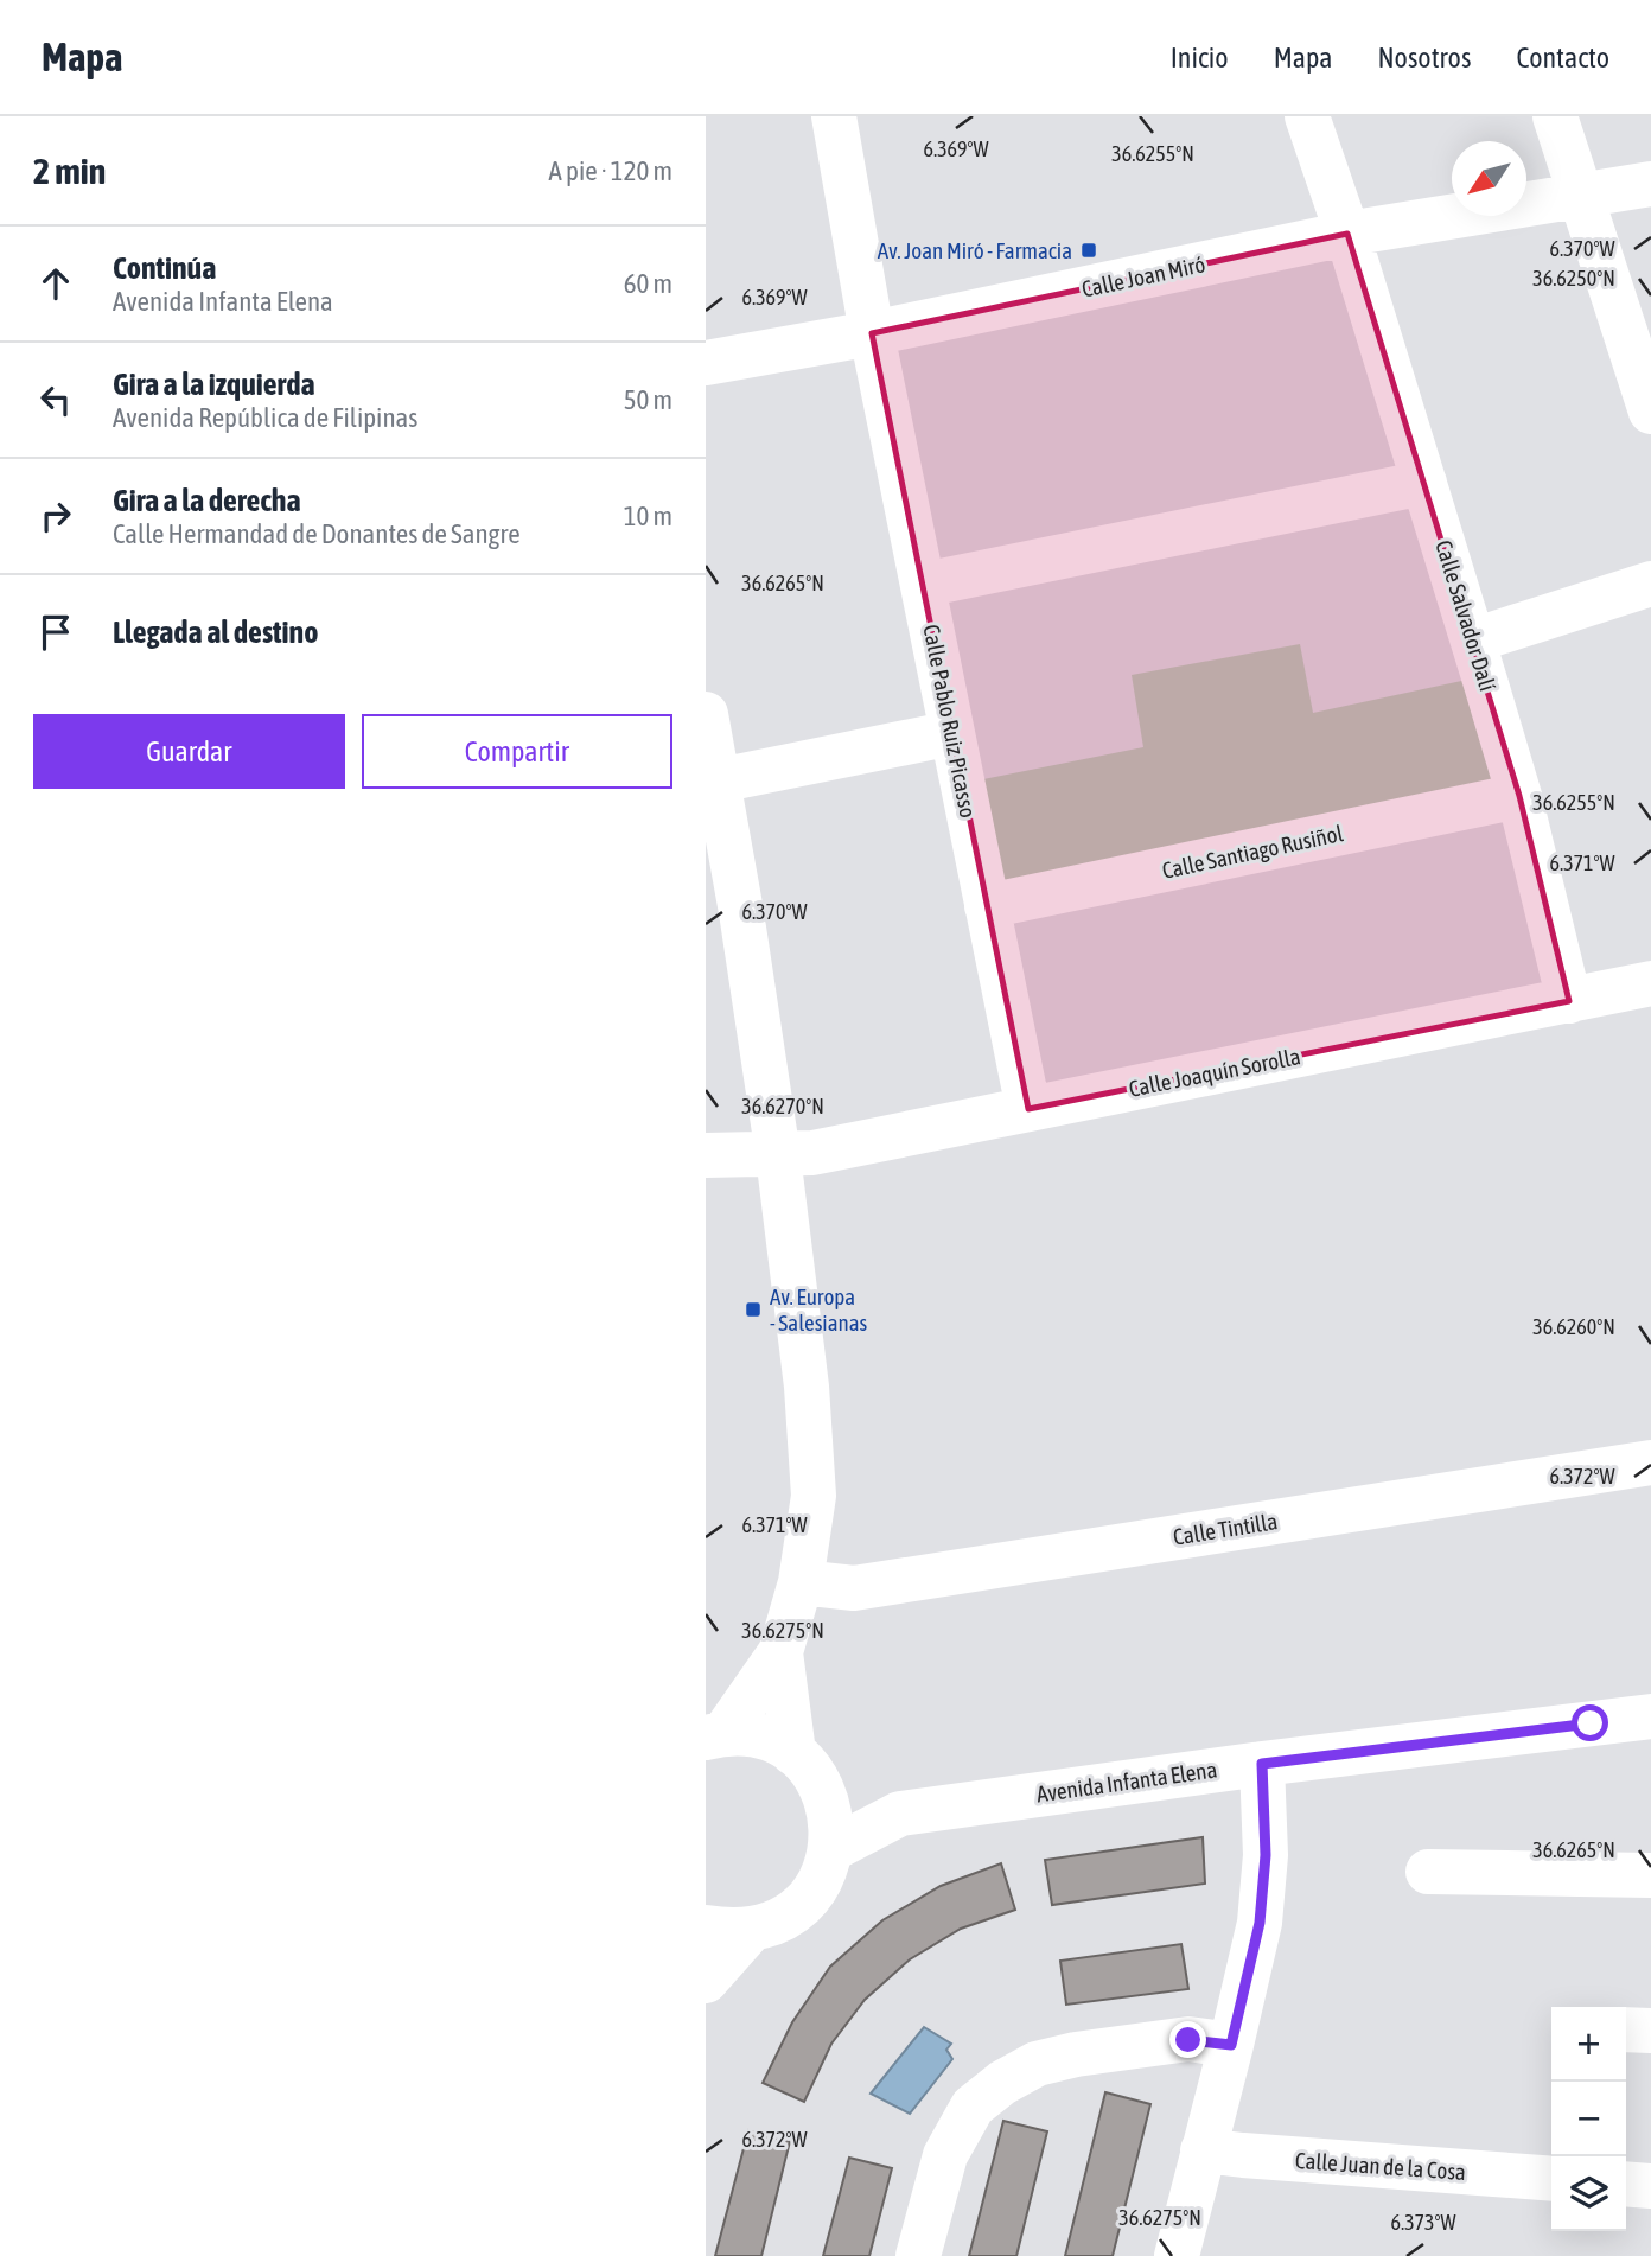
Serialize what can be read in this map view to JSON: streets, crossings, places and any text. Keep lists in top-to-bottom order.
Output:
{
  "streets": {
    "street": [
      "Calle Joan Miró",
      "Calle Salvador Dalí",
      "Calle Pablo Ruiz Picasso",
      "Calle Santiago Rusiñol",
      "Calle Joaquín Sorolla",
      "Calle Tintilla",
      "Avenida Infanta Elena",
      "Calle Juan de la Cosa"
    ]
  },
  "crossings": [
    ["Calle Joan Miró", "Calle Salvador Dalí"],
    ["Calle Joan Miró", "Calle Pablo Ruiz Picasso"],
    ["Calle Salvador Dalí", "Calle Santiago Rusiñol"],
    ["Calle Salvador Dalí", "Calle Joaquín Sorolla"],
    ["Calle Pablo Ruiz Picasso", "Calle Santiago Rusiñol"],
    ["Calle Pablo Ruiz Picasso", "Calle Joaquín Sorolla"]
  ],
  "places": {
    "transit": ["Av. Joan Miró - Farmacia", "Av. Europa - Salesianas"]
  },
  "north": "bottom left",
  "page": {
    "header": "Mapa",
    "nav": [
      "Inicio",
      "Mapa",
      "Nosotros",
      "Contacto"
    ],
    "heading": ["2 min", "A pie · 120 m"],
    "list": [
      ["Continúa", "Avenida Infanta Elena", "60 m"],
      ["Gira a la izquierda", "Avenida República de Filipinas", "50 m"],
      ["Gira a la derecha", "Calle Hermandad de Donantes de Sangre", "10 m"],
      "Llegada al destino"
    ],
    "buttons": ["Guardar", "Compartir"],
    "map_buttons": ["+", "−"]
  },
  "coordinates": [
    "6.369°W",
    "36.6255°N",
    "6.370°W",
    "36.6250°N",
    "36.6265°N",
    "6.371°W",
    "36.6270°N",
    "36.6260°N",
    "6.372°W",
    "36.6275°N",
    "6.373°W"
  ]
}
